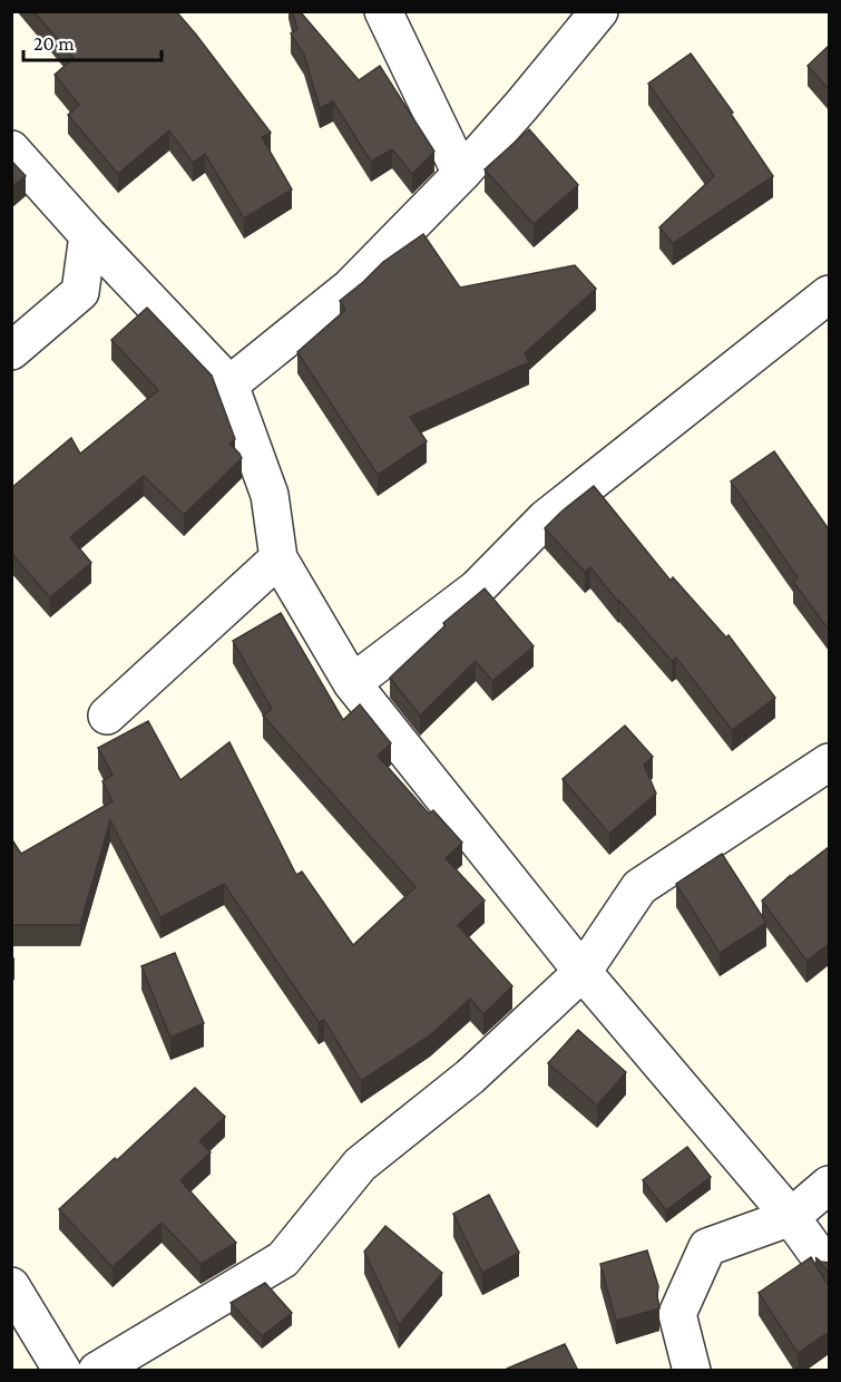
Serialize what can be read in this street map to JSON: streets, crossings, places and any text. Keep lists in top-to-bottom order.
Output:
{
  "scale_bar": "20 m"
}
